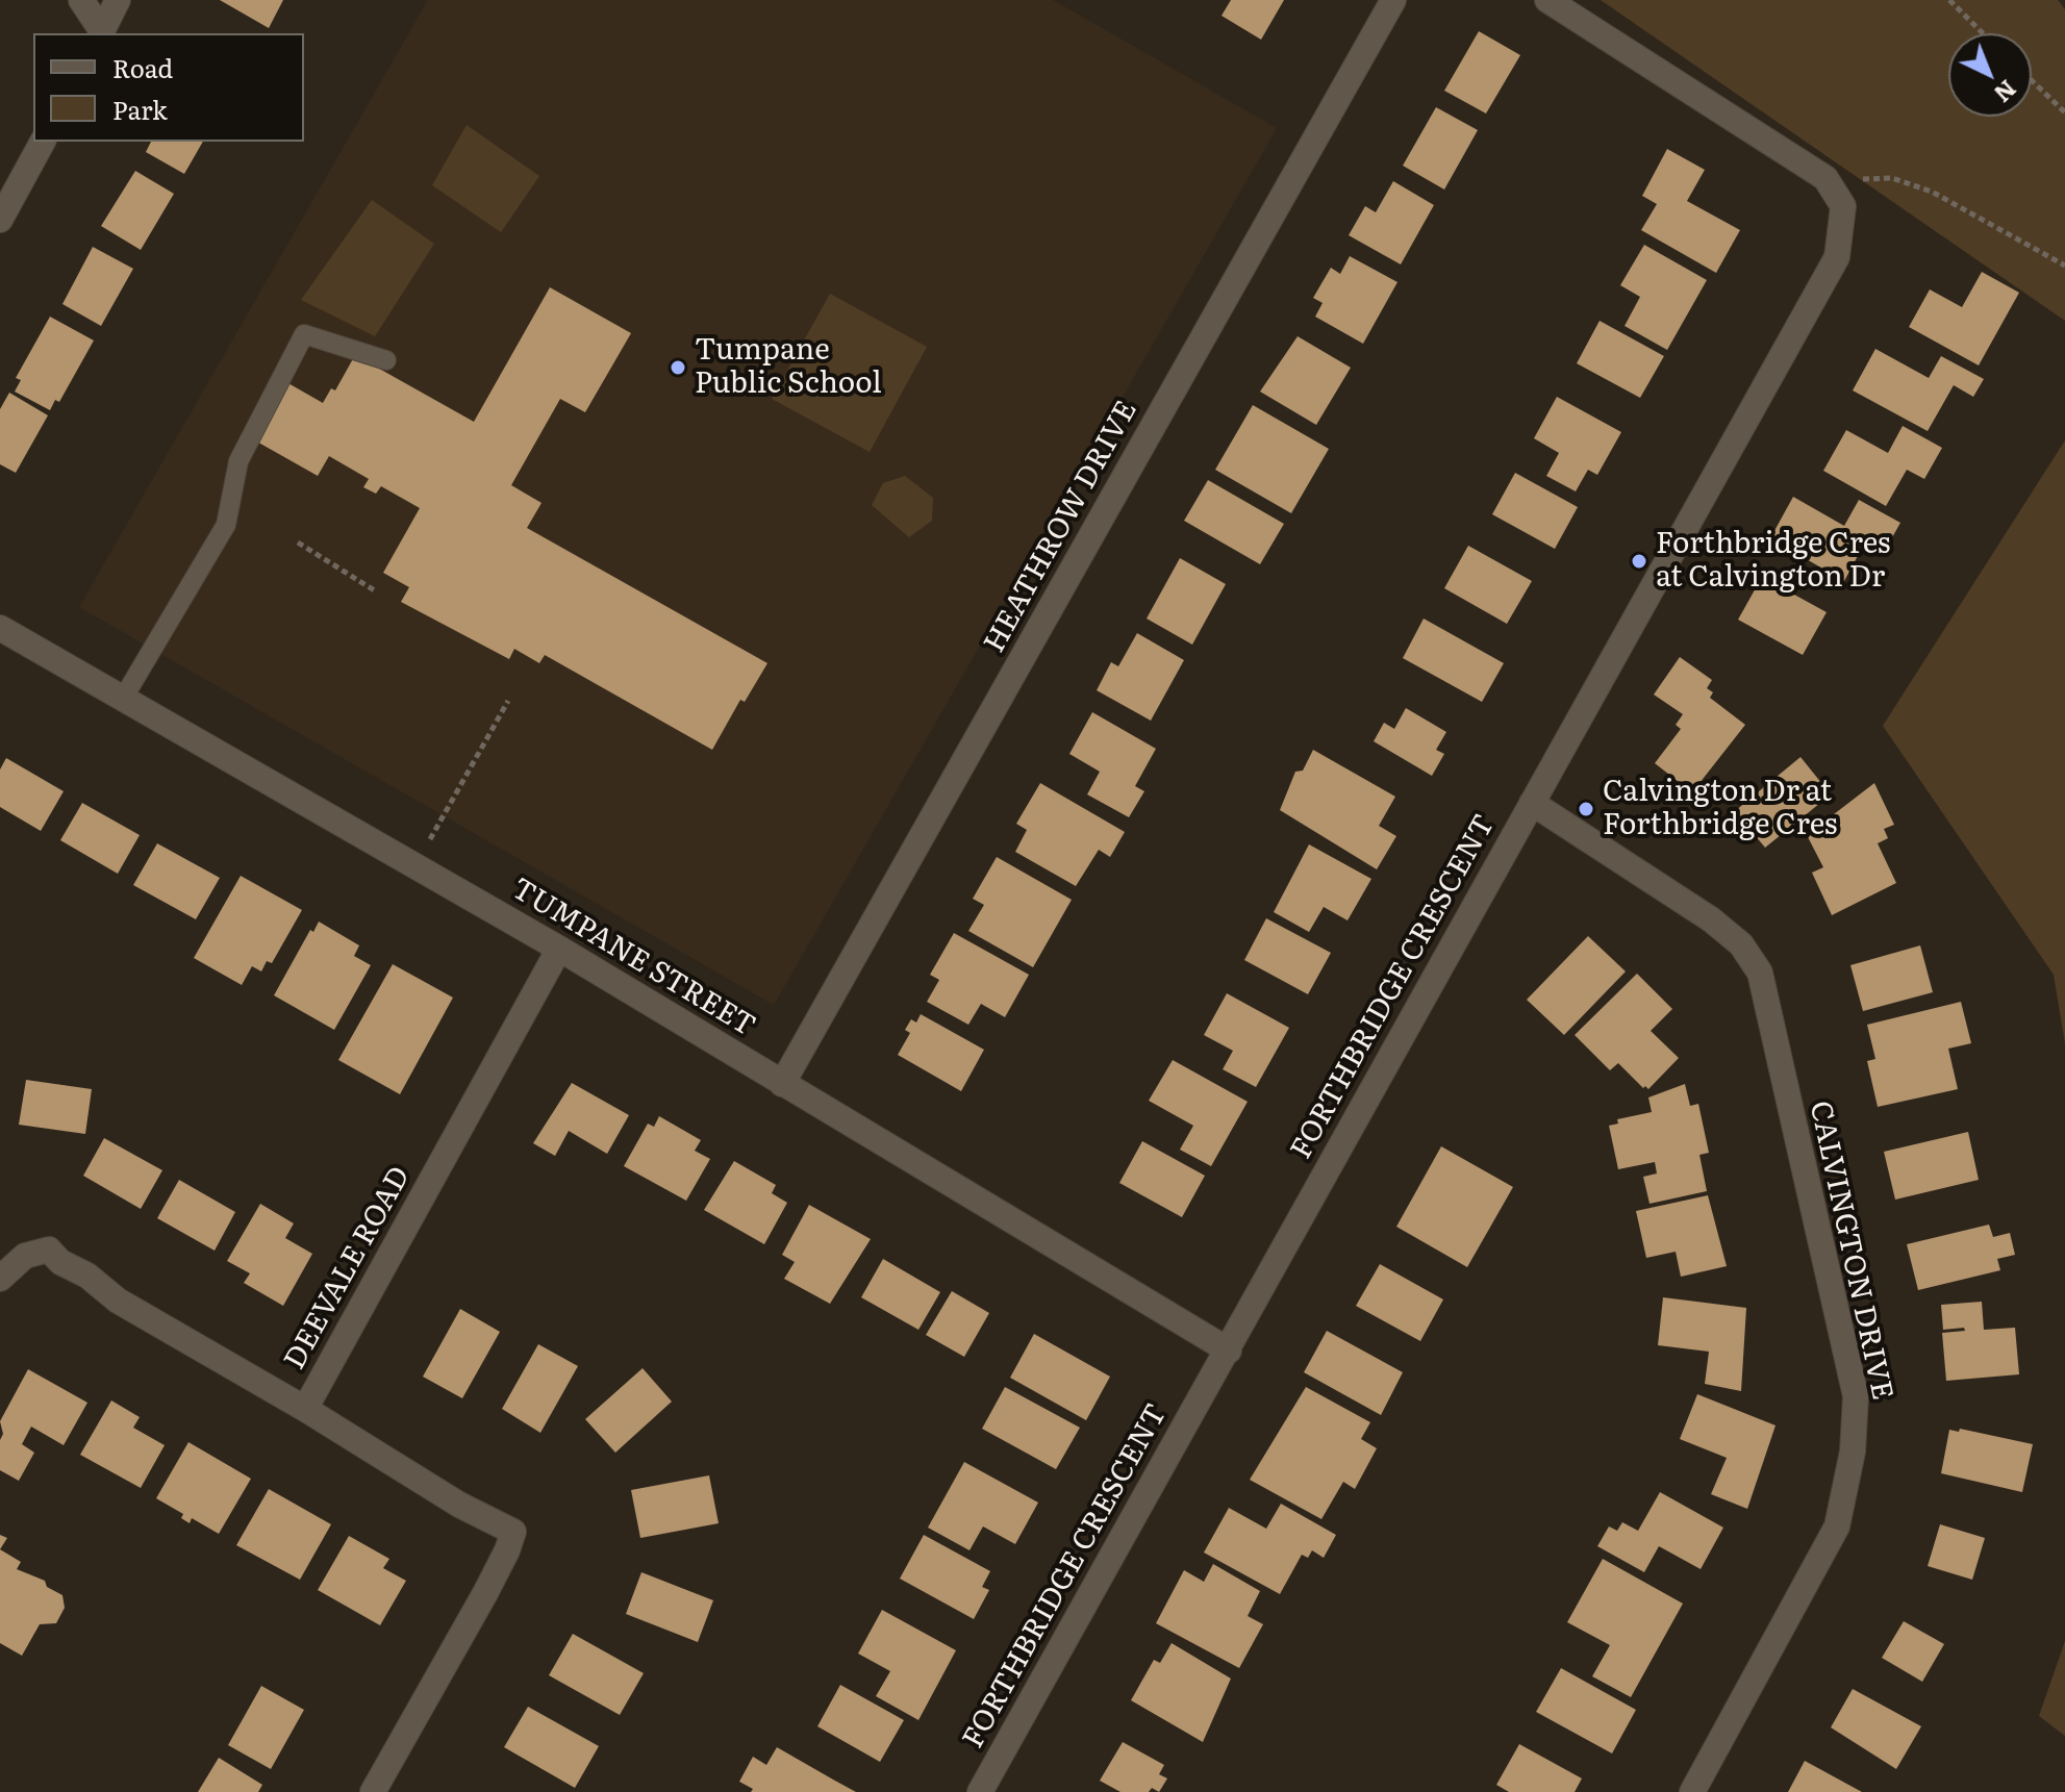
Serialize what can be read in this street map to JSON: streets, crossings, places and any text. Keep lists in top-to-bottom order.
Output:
{
  "streets": {
    "street": [
      "HEATHROW DRIVE",
      "TUMPANE STREET",
      "FORTHBRIDGE CRESCENT",
      "CALVINGTON DRIVE",
      "DEEVALE ROAD"
    ]
  },
  "crossings": [
    ["HEATHROW DRIVE", "TUMPANE STREET"],
    ["TUMPANE STREET", "FORTHBRIDGE CRESCENT"],
    ["TUMPANE STREET", "DEEVALE ROAD"],
    ["FORTHBRIDGE CRESCENT", "CALVINGTON DRIVE"]
  ],
  "places": ["Tumpane Public School", "Forthbridge Cres at Calvington Dr", "Calvington Dr at Forthbridge Cres"],
  "legend": ["Road", "Park"],
  "north": "bottom right"
}
